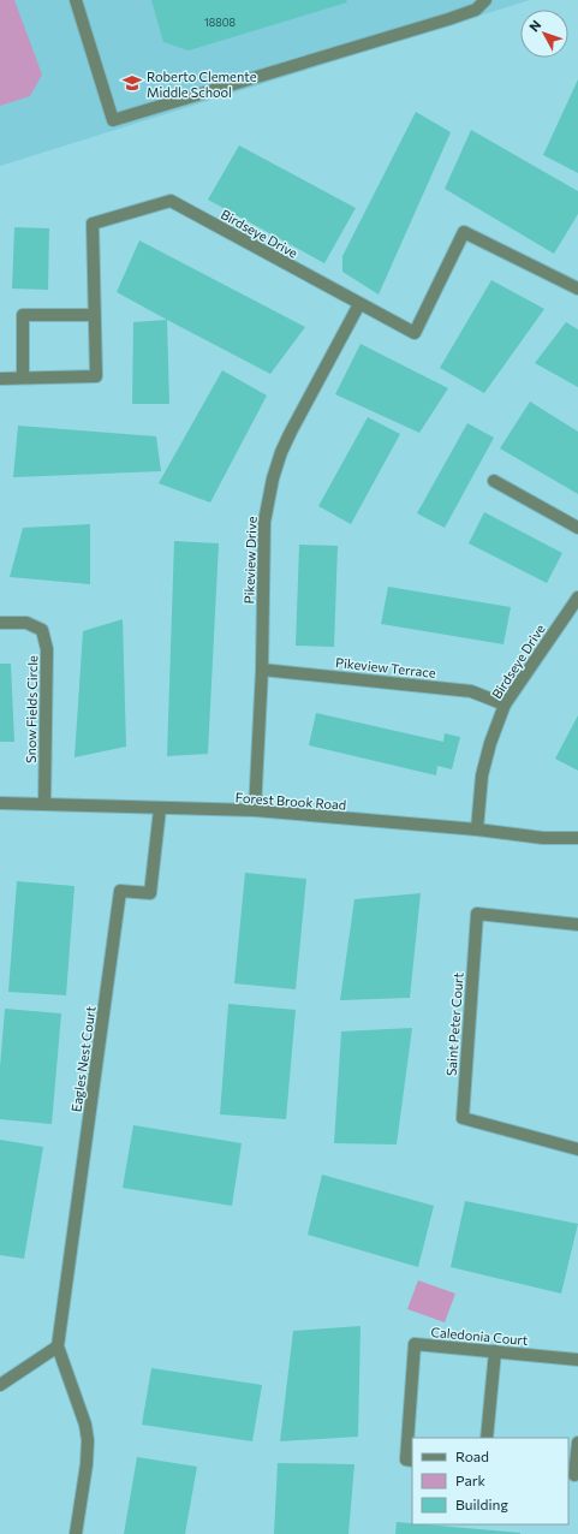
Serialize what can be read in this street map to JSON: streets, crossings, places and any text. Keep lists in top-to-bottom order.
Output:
{
  "streets": {
    "street": [
      "Birdseye Drive",
      "Pikeview Drive",
      "Pikeview Terrace",
      "Snow Fields Circle",
      "Forest Brook Road",
      "Saint Peter Court",
      "Eagles Nest Court",
      "Caledonia Court"
    ]
  },
  "crossings": [
    ["Birdseye Drive", "Pikeview Drive"],
    ["Birdseye Drive", "Pikeview Terrace"],
    ["Birdseye Drive", "Forest Brook Road"],
    ["Pikeview Drive", "Pikeview Terrace"],
    ["Pikeview Drive", "Forest Brook Road"],
    ["Snow Fields Circle", "Forest Brook Road"],
    ["Forest Brook Road", "Eagles Nest Court"]
  ],
  "places": {
    "school or university": ["Roberto Clemente Middle School"]
  },
  "house_numbers": ["18808"],
  "legend": ["Road", "Park", "Building"],
  "north": "top left"
}
